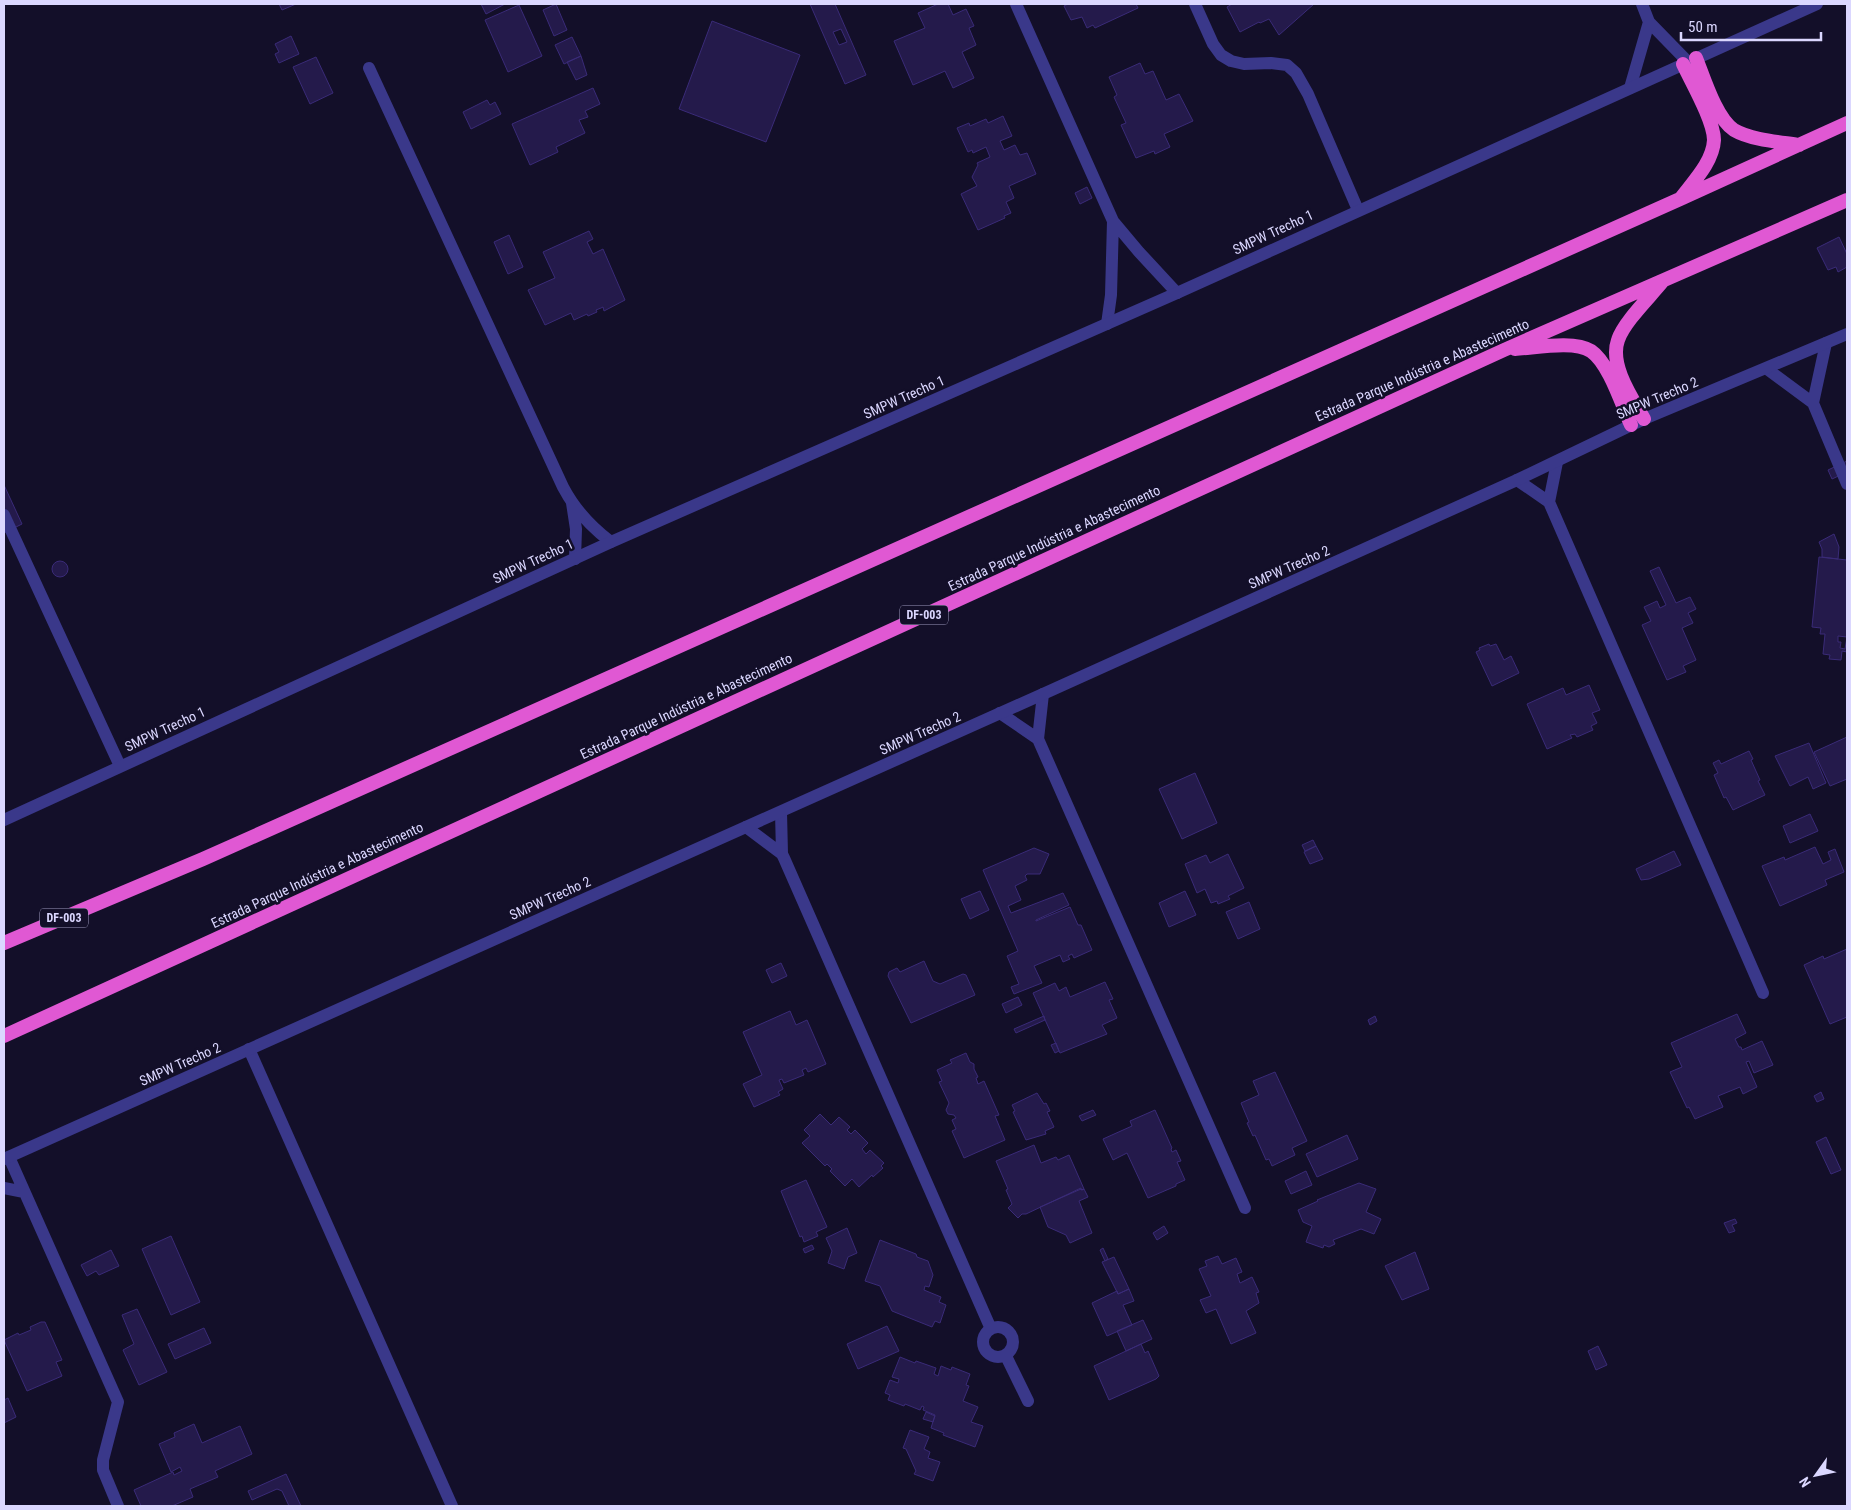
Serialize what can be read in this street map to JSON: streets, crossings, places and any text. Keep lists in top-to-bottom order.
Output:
{
  "streets": {
    "highway": ["Estrada Parque Indústria e Abastecimento", "DF-003"],
    "street": ["SMPW Trecho 1", "SMPW Trecho 2"]
  },
  "scale_bar": "50 m",
  "north": "bottom left"
}
